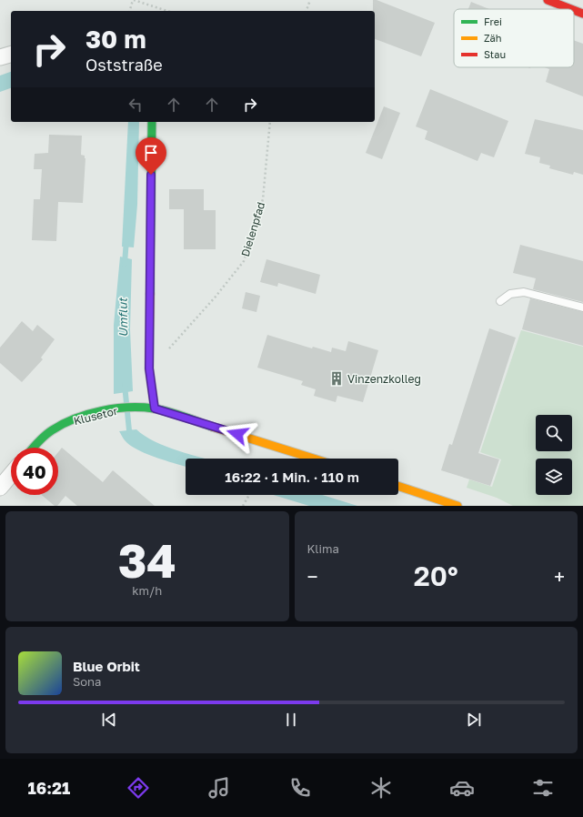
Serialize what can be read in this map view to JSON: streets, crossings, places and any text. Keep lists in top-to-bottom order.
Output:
{
  "streets": {
    "street": ["Klusetor"],
    "path": ["Dielenpfad"]
  },
  "water": ["Umflut"],
  "places": {
    "building": ["Vinzenzkolleg"]
  },
  "legend": ["Frei", "Zäh", "Stau"],
  "page": {
    "turn": ["30 m", "Oststraße"],
    "limit": "40",
    "trip": "16:22 · 1 Min. · 110 m",
    "tile": [
      ["34", "km/h"],
      "Klima"
    ],
    "heat": ["−", "20°", "+"],
    "song": ["Blue Orbit", "Sona"],
    "tabs": "16:21"
  }
}
